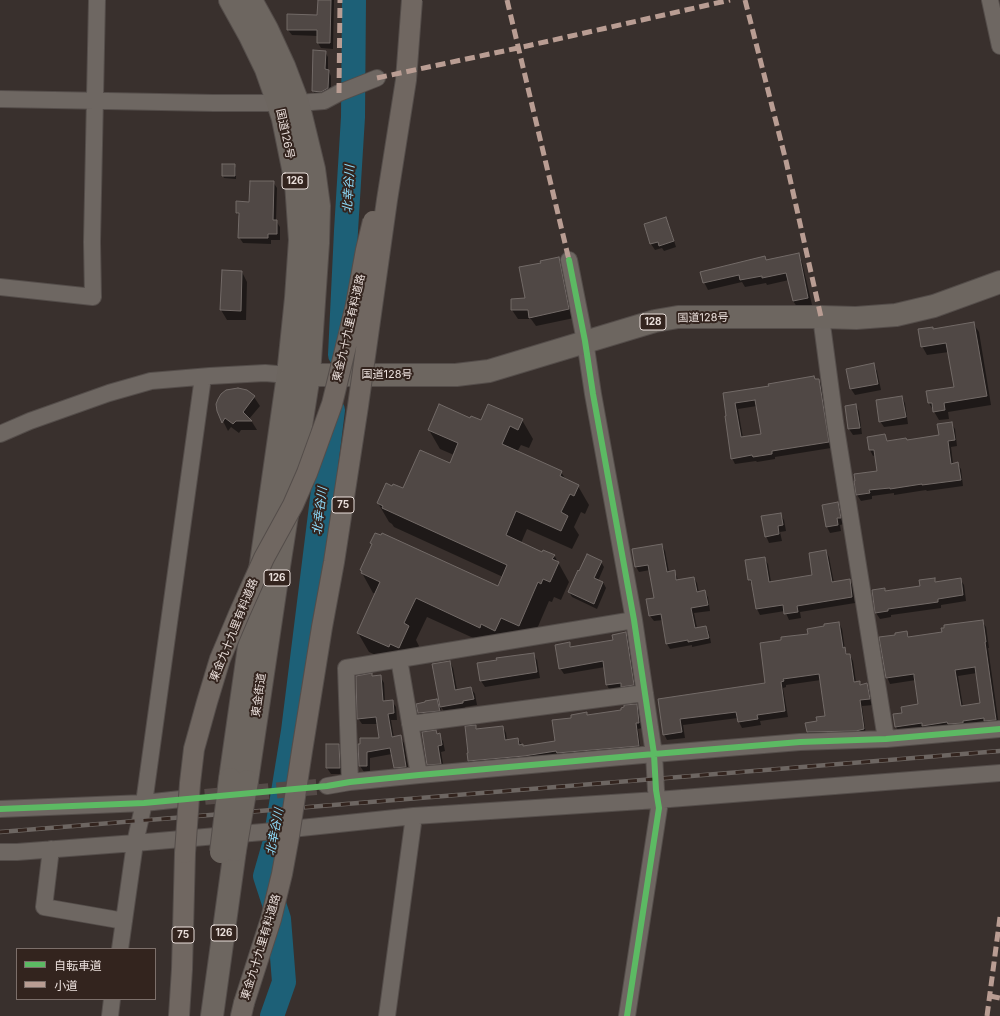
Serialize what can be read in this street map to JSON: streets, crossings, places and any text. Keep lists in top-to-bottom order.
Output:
{
  "streets": {
    "highway": [
      "国道126号",
      "126",
      "国道128号",
      "128",
      "東金街道"
    ],
    "main road": ["東金九十九里有料道路", "75"]
  },
  "crossings": [
    ["国道126号", "国道128号"],
    ["国道126号", "東金街道"],
    ["国道128号", "東金街道"]
  ],
  "water": ["北幸谷川"],
  "legend": ["自転車道", "小道"]
}
